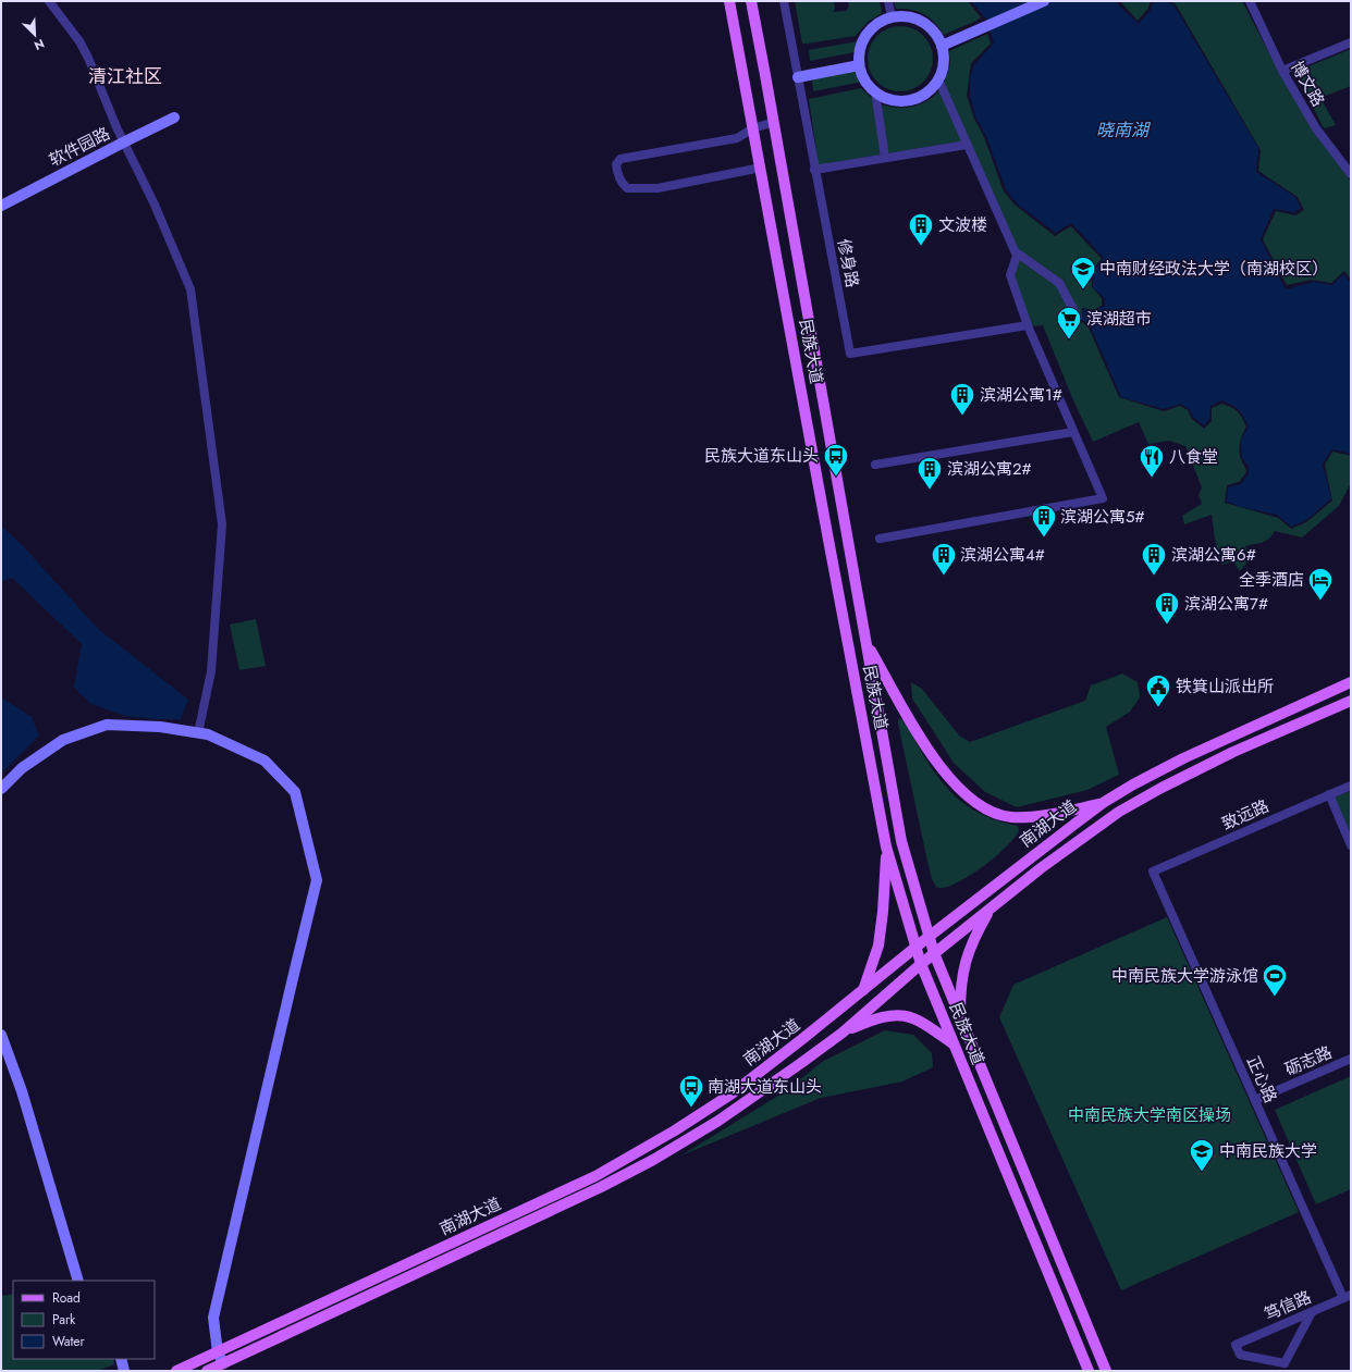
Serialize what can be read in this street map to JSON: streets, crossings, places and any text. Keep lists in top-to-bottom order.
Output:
{
  "streets": {
    "main road": ["民族大道", "南湖大道"],
    "street": [
      "博文路",
      "软件园路",
      "修身路",
      "致远路",
      "砺志路",
      "正心路",
      "笃信路"
    ]
  },
  "crossings": [
    ["民族大道", "南湖大道"],
    ["致远路", "正心路"],
    ["砺志路", "正心路"],
    ["正心路", "笃信路"]
  ],
  "districts": ["清江社区"],
  "water": ["晓南湖"],
  "parks": ["中南民族大学南区操场"],
  "places": {
    "building": [
      "文波楼",
      "滨湖公寓1#",
      "滨湖公寓2#",
      "滨湖公寓5#",
      "滨湖公寓4#",
      "滨湖公寓6#",
      "滨湖公寓7#"
    ],
    "school or university": ["中南财经政法大学（南湖校区）", "中南民族大学"],
    "supermarket": ["滨湖超市"],
    "bus stop": ["民族大道东山头", "南湖大道东山头"],
    "restaurant": ["八食堂"],
    "hotel": ["全季酒店"],
    "public building": ["铁箕山派出所"],
    "sports": ["中南民族大学游泳馆"]
  },
  "legend": ["Road", "Park", "Water"],
  "north": "bottom right"
}
